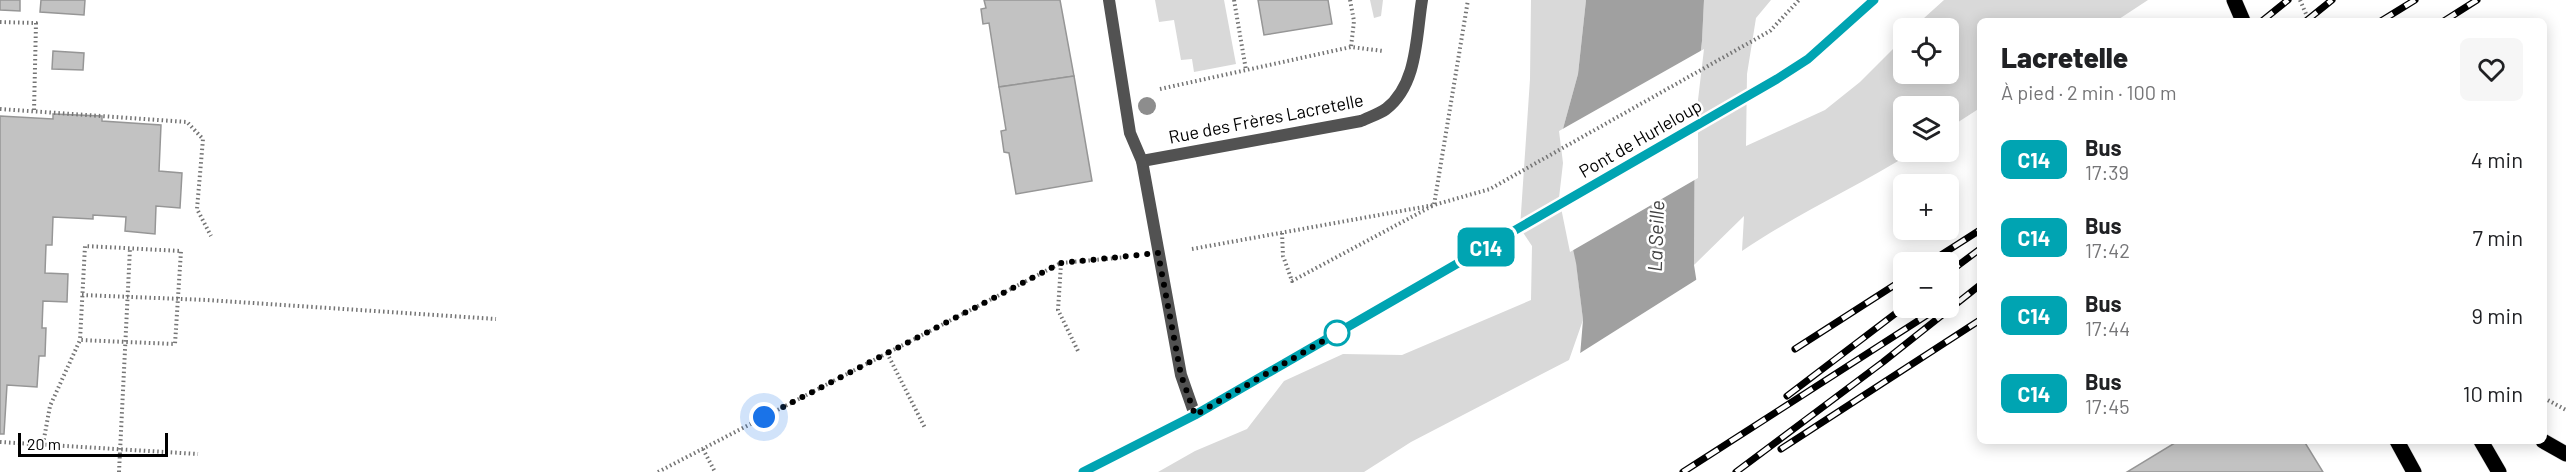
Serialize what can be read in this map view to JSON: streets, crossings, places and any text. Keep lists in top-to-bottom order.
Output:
{
  "streets": {
    "main road": ["Pont de Hurleloup"],
    "street": ["Rue des Frères Lacretelle"]
  },
  "water": ["La Seille"],
  "lines": ["bus line C14"],
  "scale_bar": "20 m",
  "page": {
    "on_map": "C14",
    "map_buttons": ["+", "−"],
    "heading": ["Lacretelle", "À pied · 2 min · 100 m"],
    "list": [
      {
        "mark": "C14",
        "name": "Bus",
        "note": "17:39",
        "value": "4 min"
      },
      {
        "mark": "C14",
        "name": "Bus",
        "note": "17:42",
        "value": "7 min"
      },
      {
        "mark": "C14",
        "name": "Bus",
        "note": "17:44",
        "value": "9 min"
      },
      {
        "mark": "C14",
        "name": "Bus",
        "note": "17:45",
        "value": "10 min"
      }
    ],
    "scale": "20 m"
  }
}
